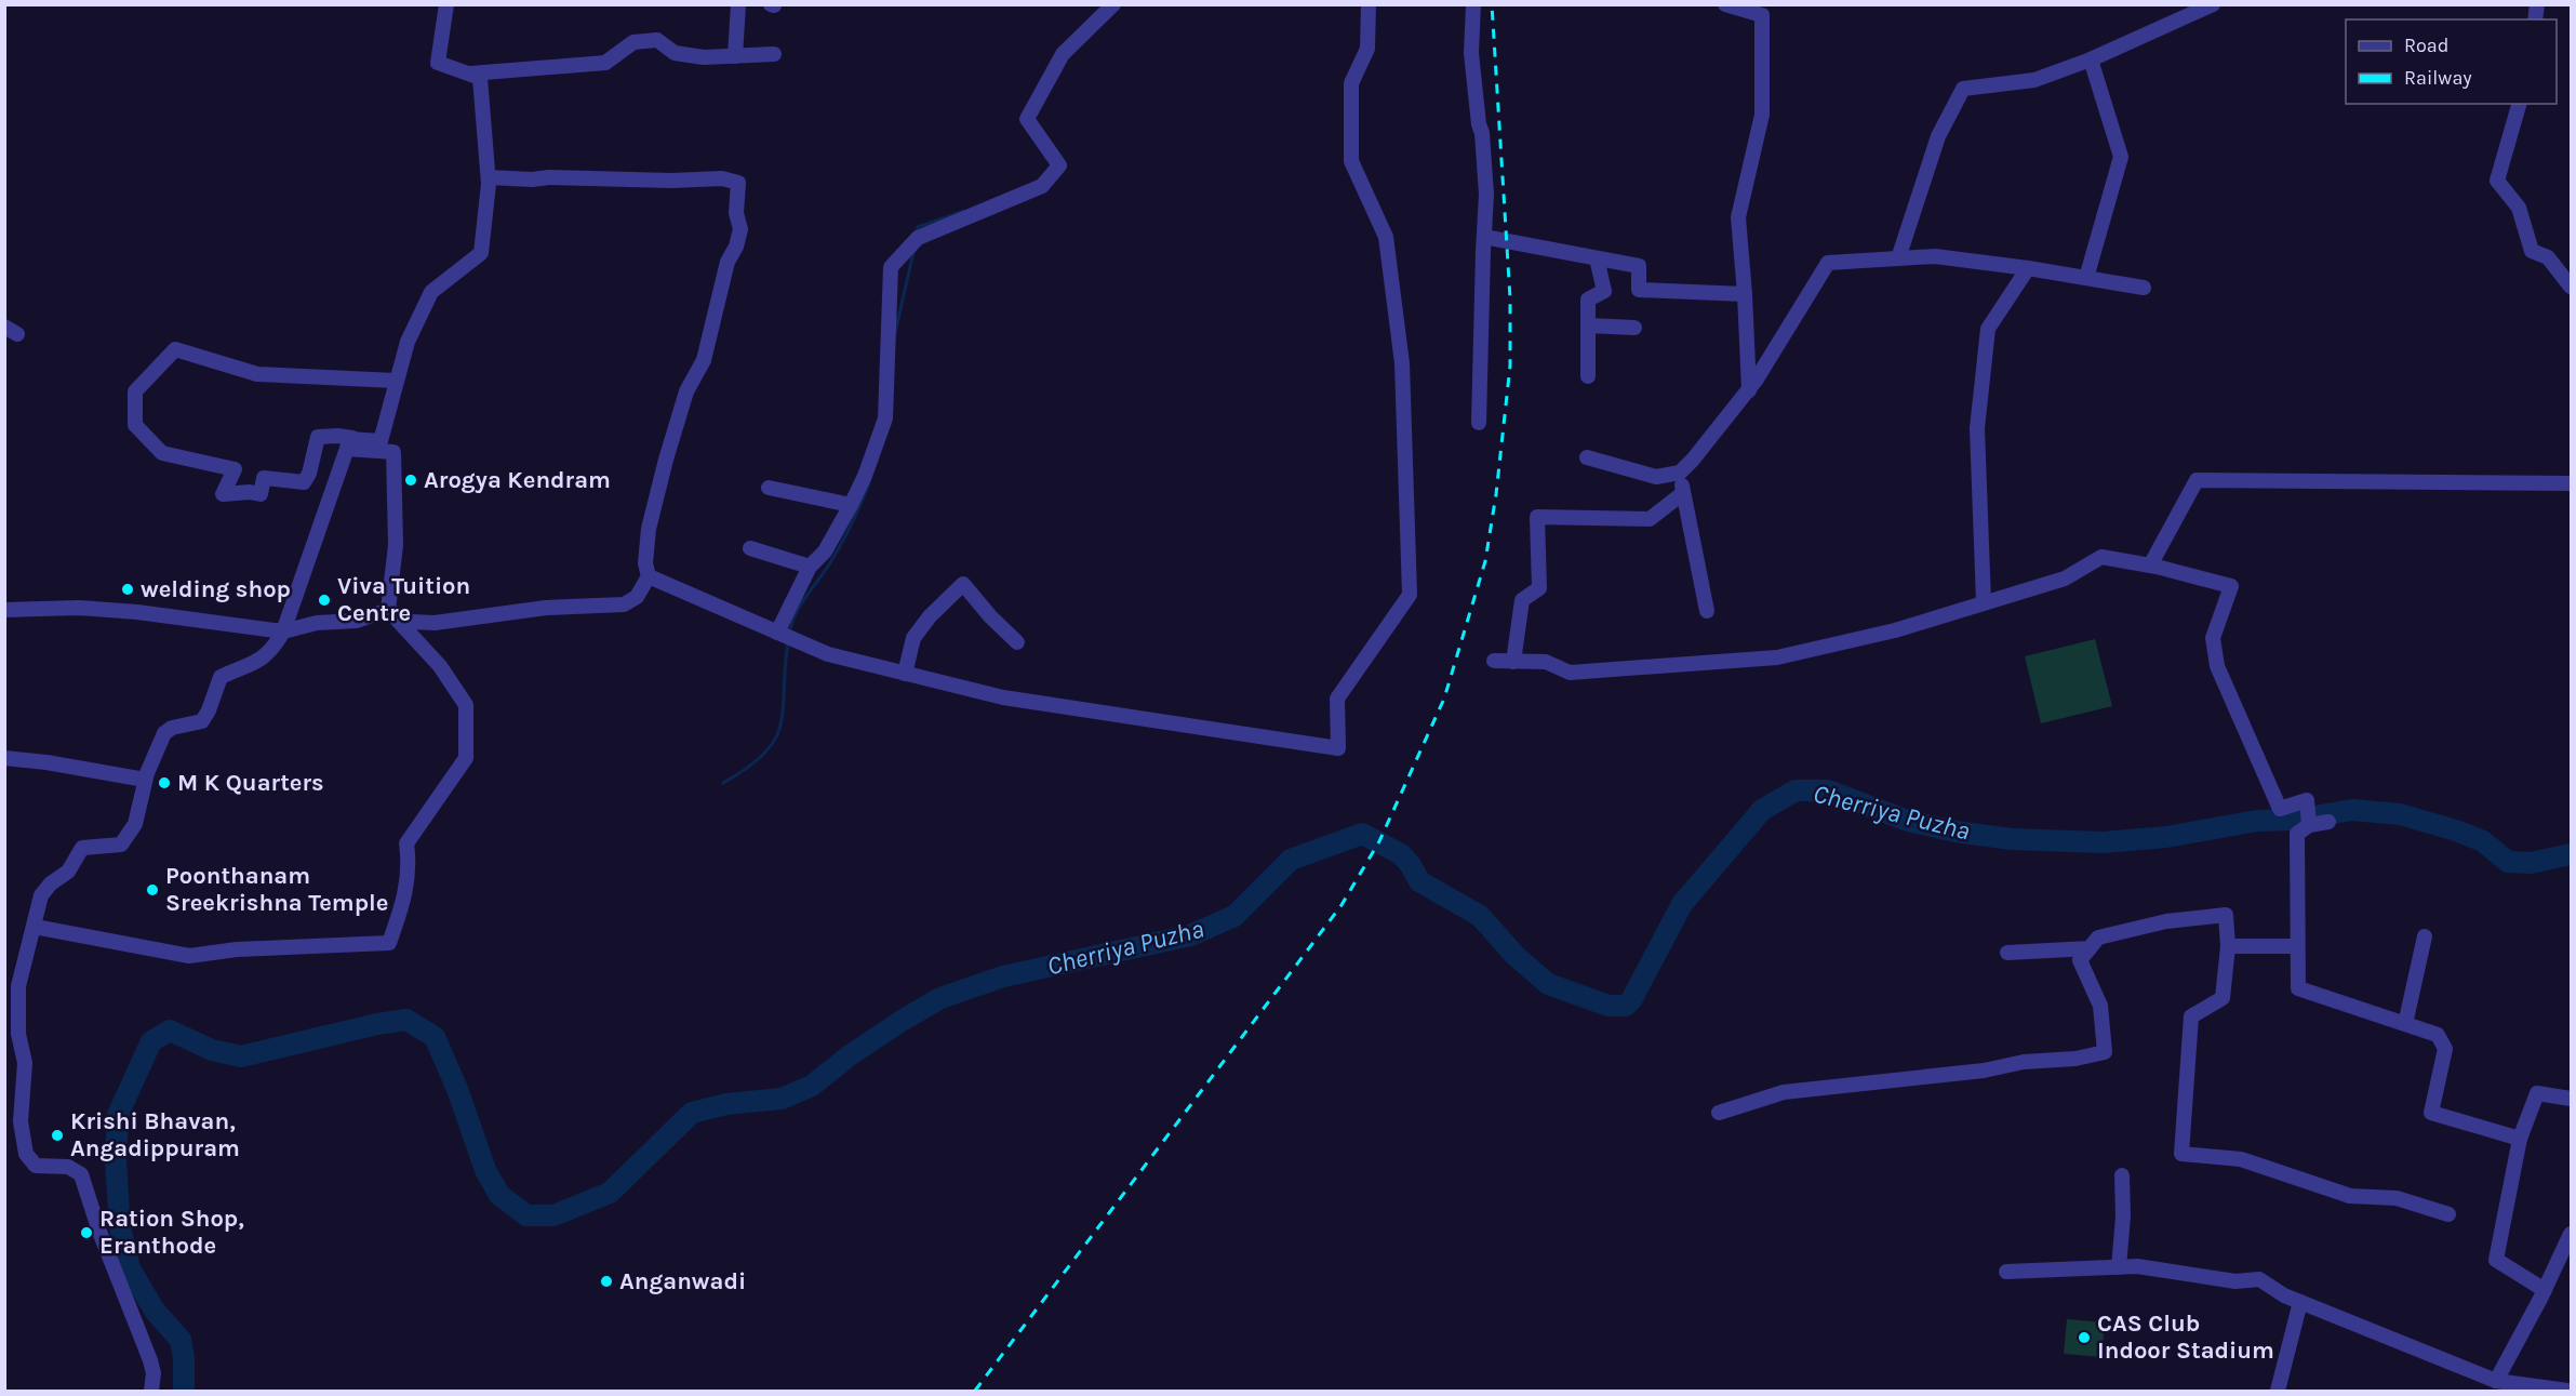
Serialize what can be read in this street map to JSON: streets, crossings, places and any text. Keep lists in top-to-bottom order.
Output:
{
  "water": ["Cherriya Puzha"],
  "places": [
    "Arogya Kendram",
    "welding shop",
    "Viva Tuition Centre",
    "M K Quarters",
    "Poonthanam Sreekrishna Temple",
    "Krishi Bhavan, Angadippuram",
    "Ration Shop, Eranthode",
    "Anganwadi",
    "CAS Club Indoor Stadium"
  ],
  "legend": ["Road", "Railway"]
}
